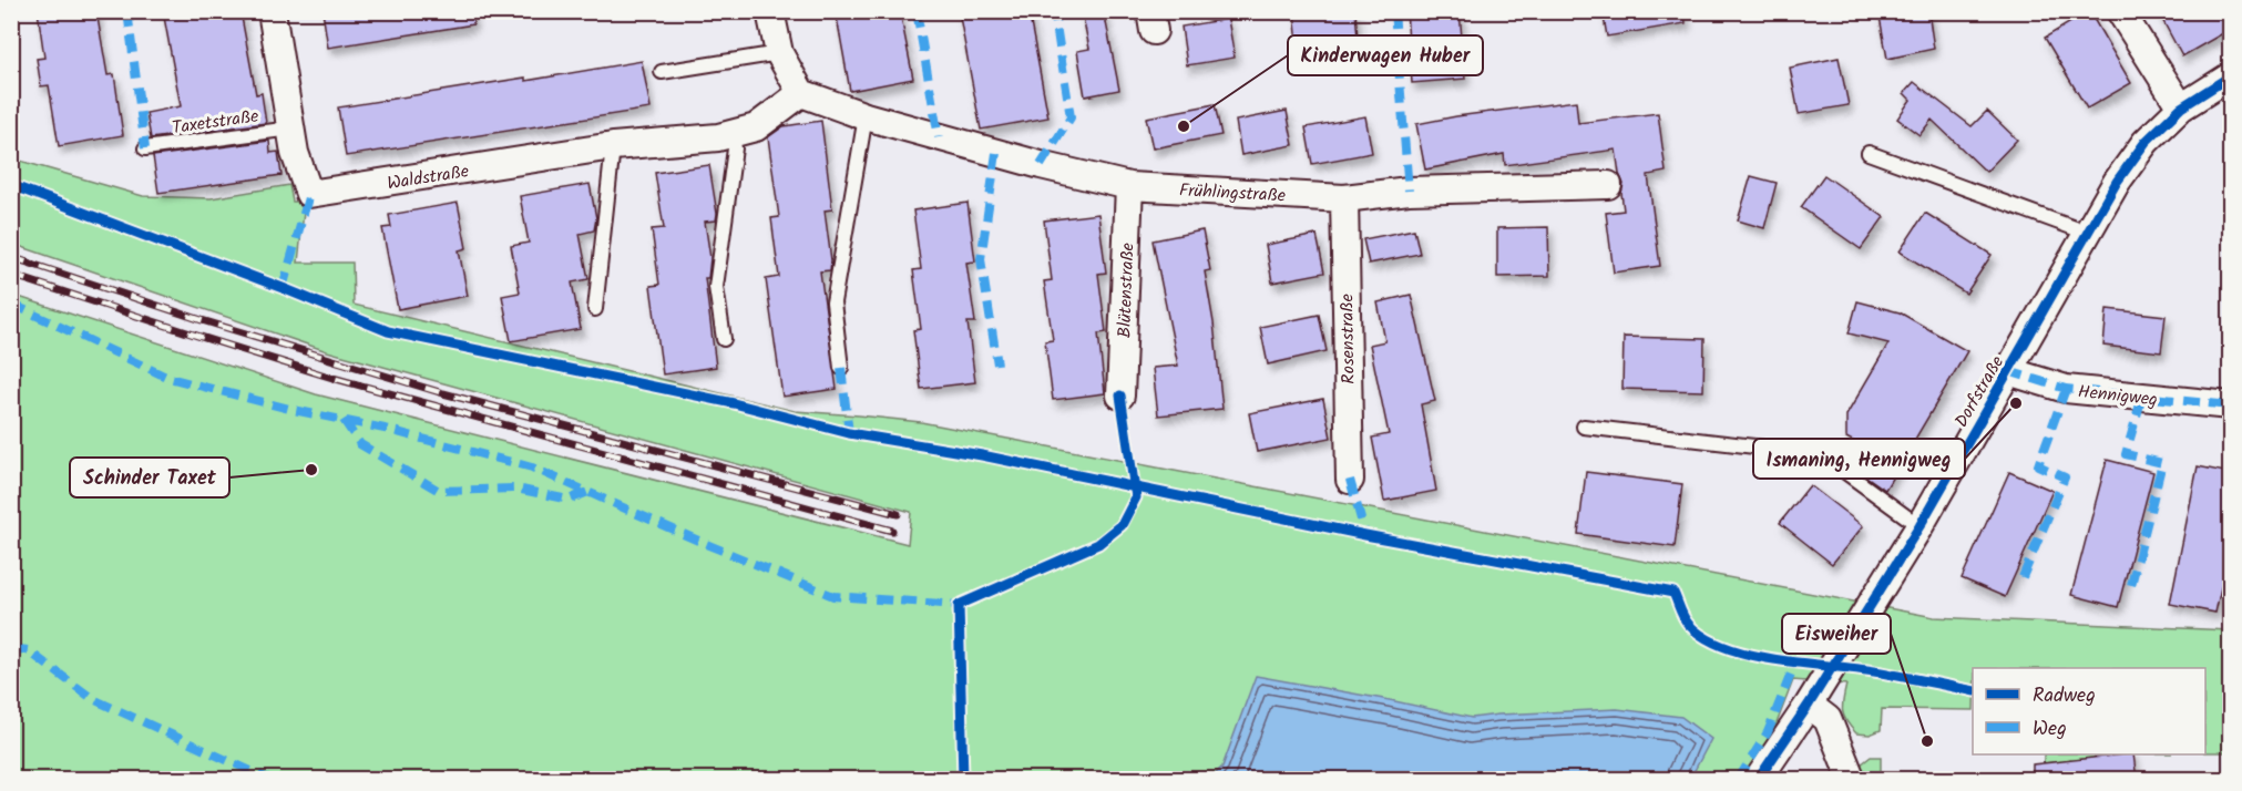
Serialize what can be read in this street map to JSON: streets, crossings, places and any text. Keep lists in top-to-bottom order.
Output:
{
  "streets": {
    "street": [
      "Waldstraße",
      "Frühlingstraße",
      "Blütenstraße",
      "Rosenstraße",
      "Dorfstraße",
      "Hennigweg"
    ],
    "lane": ["Taxetstraße"]
  },
  "crossings": [
    ["Taxetstraße", "Waldstraße"],
    ["Waldstraße", "Frühlingstraße"],
    ["Frühlingstraße", "Blütenstraße"],
    ["Frühlingstraße", "Rosenstraße"],
    ["Dorfstraße", "Hennigweg"]
  ],
  "places": [
    "Kinderwagen Huber",
    "Ismaning, Hennigweg",
    "Schinder Taxet",
    "Eisweiher"
  ],
  "legend": ["Radweg", "Weg"]
}
